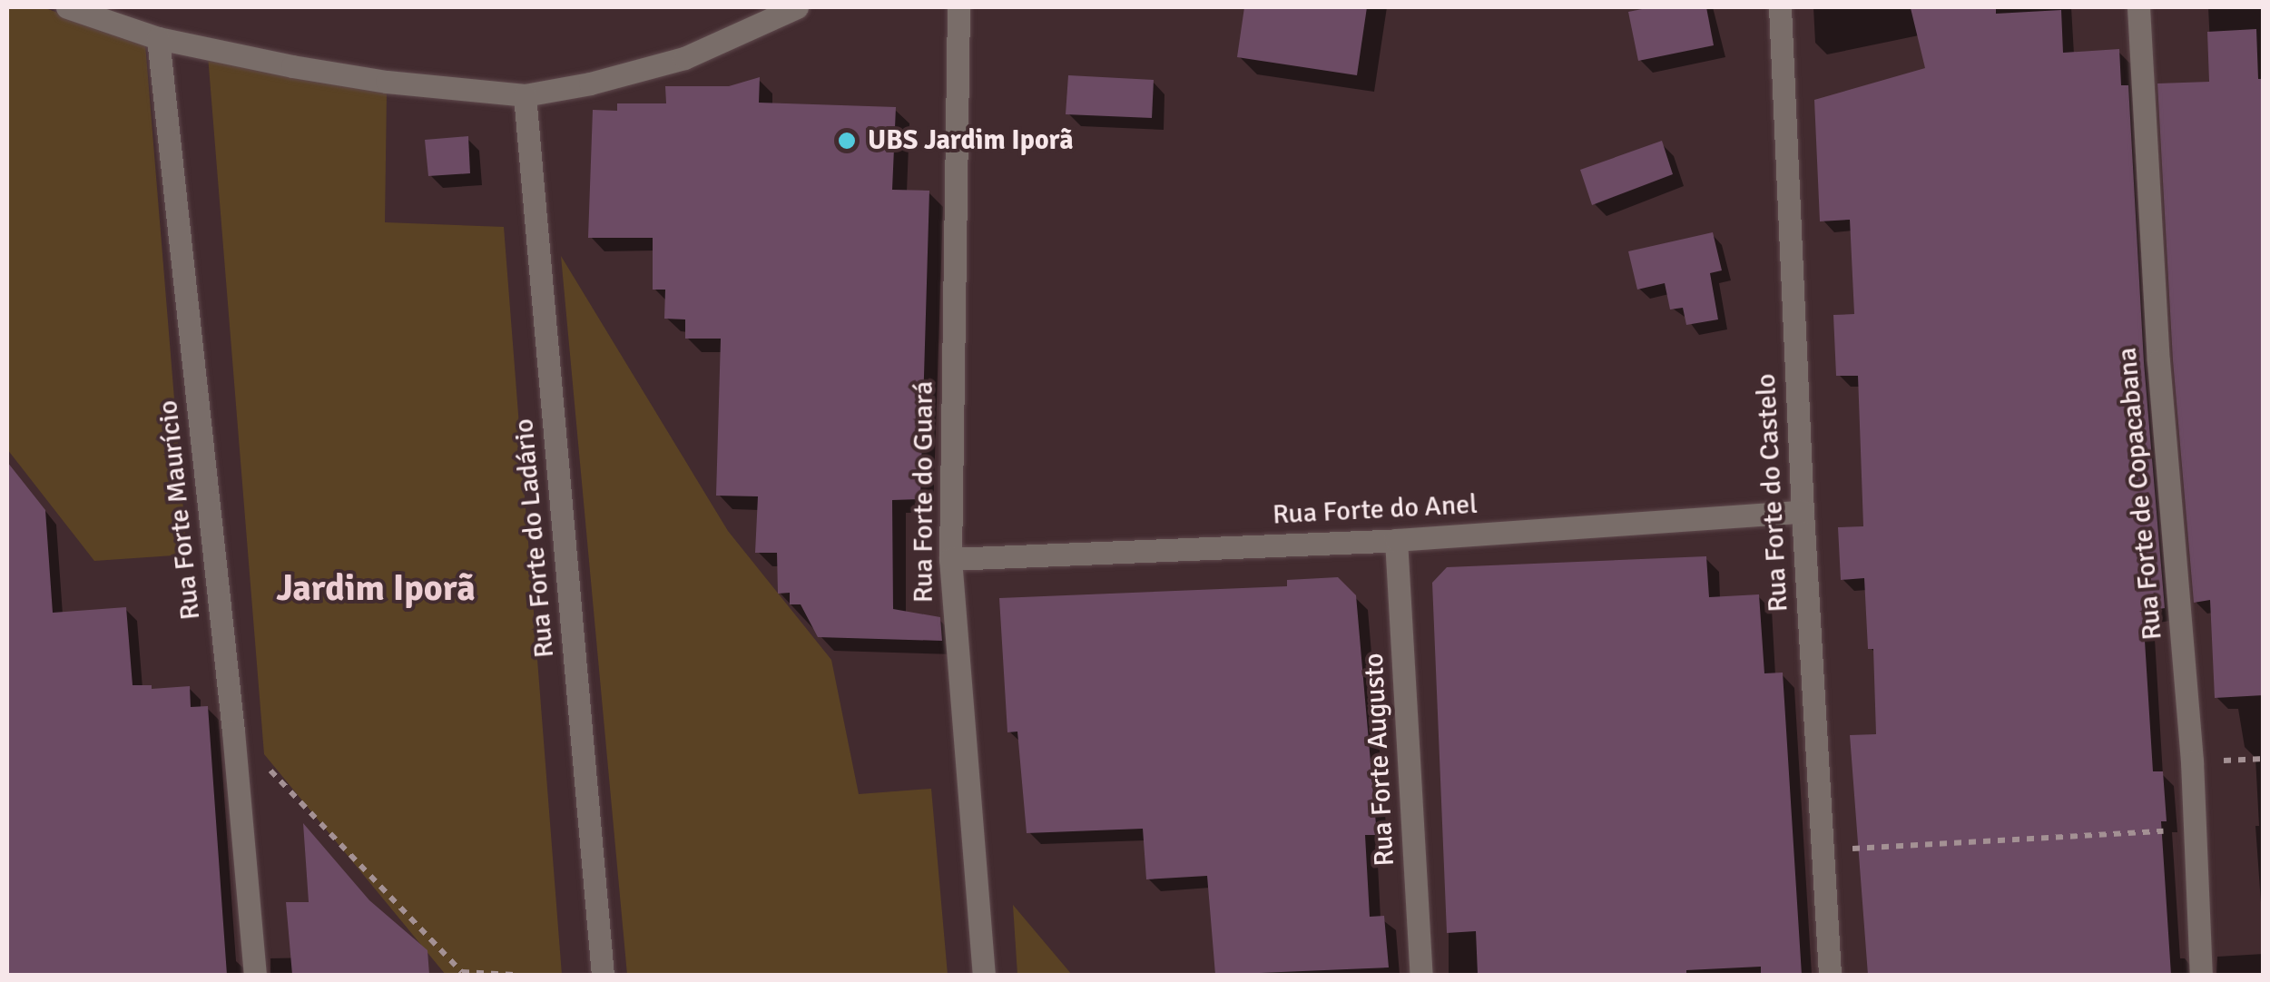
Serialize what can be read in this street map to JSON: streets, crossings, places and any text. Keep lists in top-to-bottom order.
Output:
{
  "streets": {
    "street": [
      "Rua Forte do Guará",
      "Rua Forte do Castelo",
      "Rua Forte de Copacabana",
      "Rua Forte Maurício",
      "Rua Forte do Anel",
      "Rua Forte do Ladário",
      "Rua Forte Augusto"
    ]
  },
  "crossings": [
    ["Rua Forte do Guará", "Rua Forte do Anel"],
    ["Rua Forte do Castelo", "Rua Forte do Anel"],
    ["Rua Forte do Anel", "Rua Forte Augusto"]
  ],
  "districts": ["Jardim Iporã"],
  "places": ["UBS Jardim Iporã"]
}
